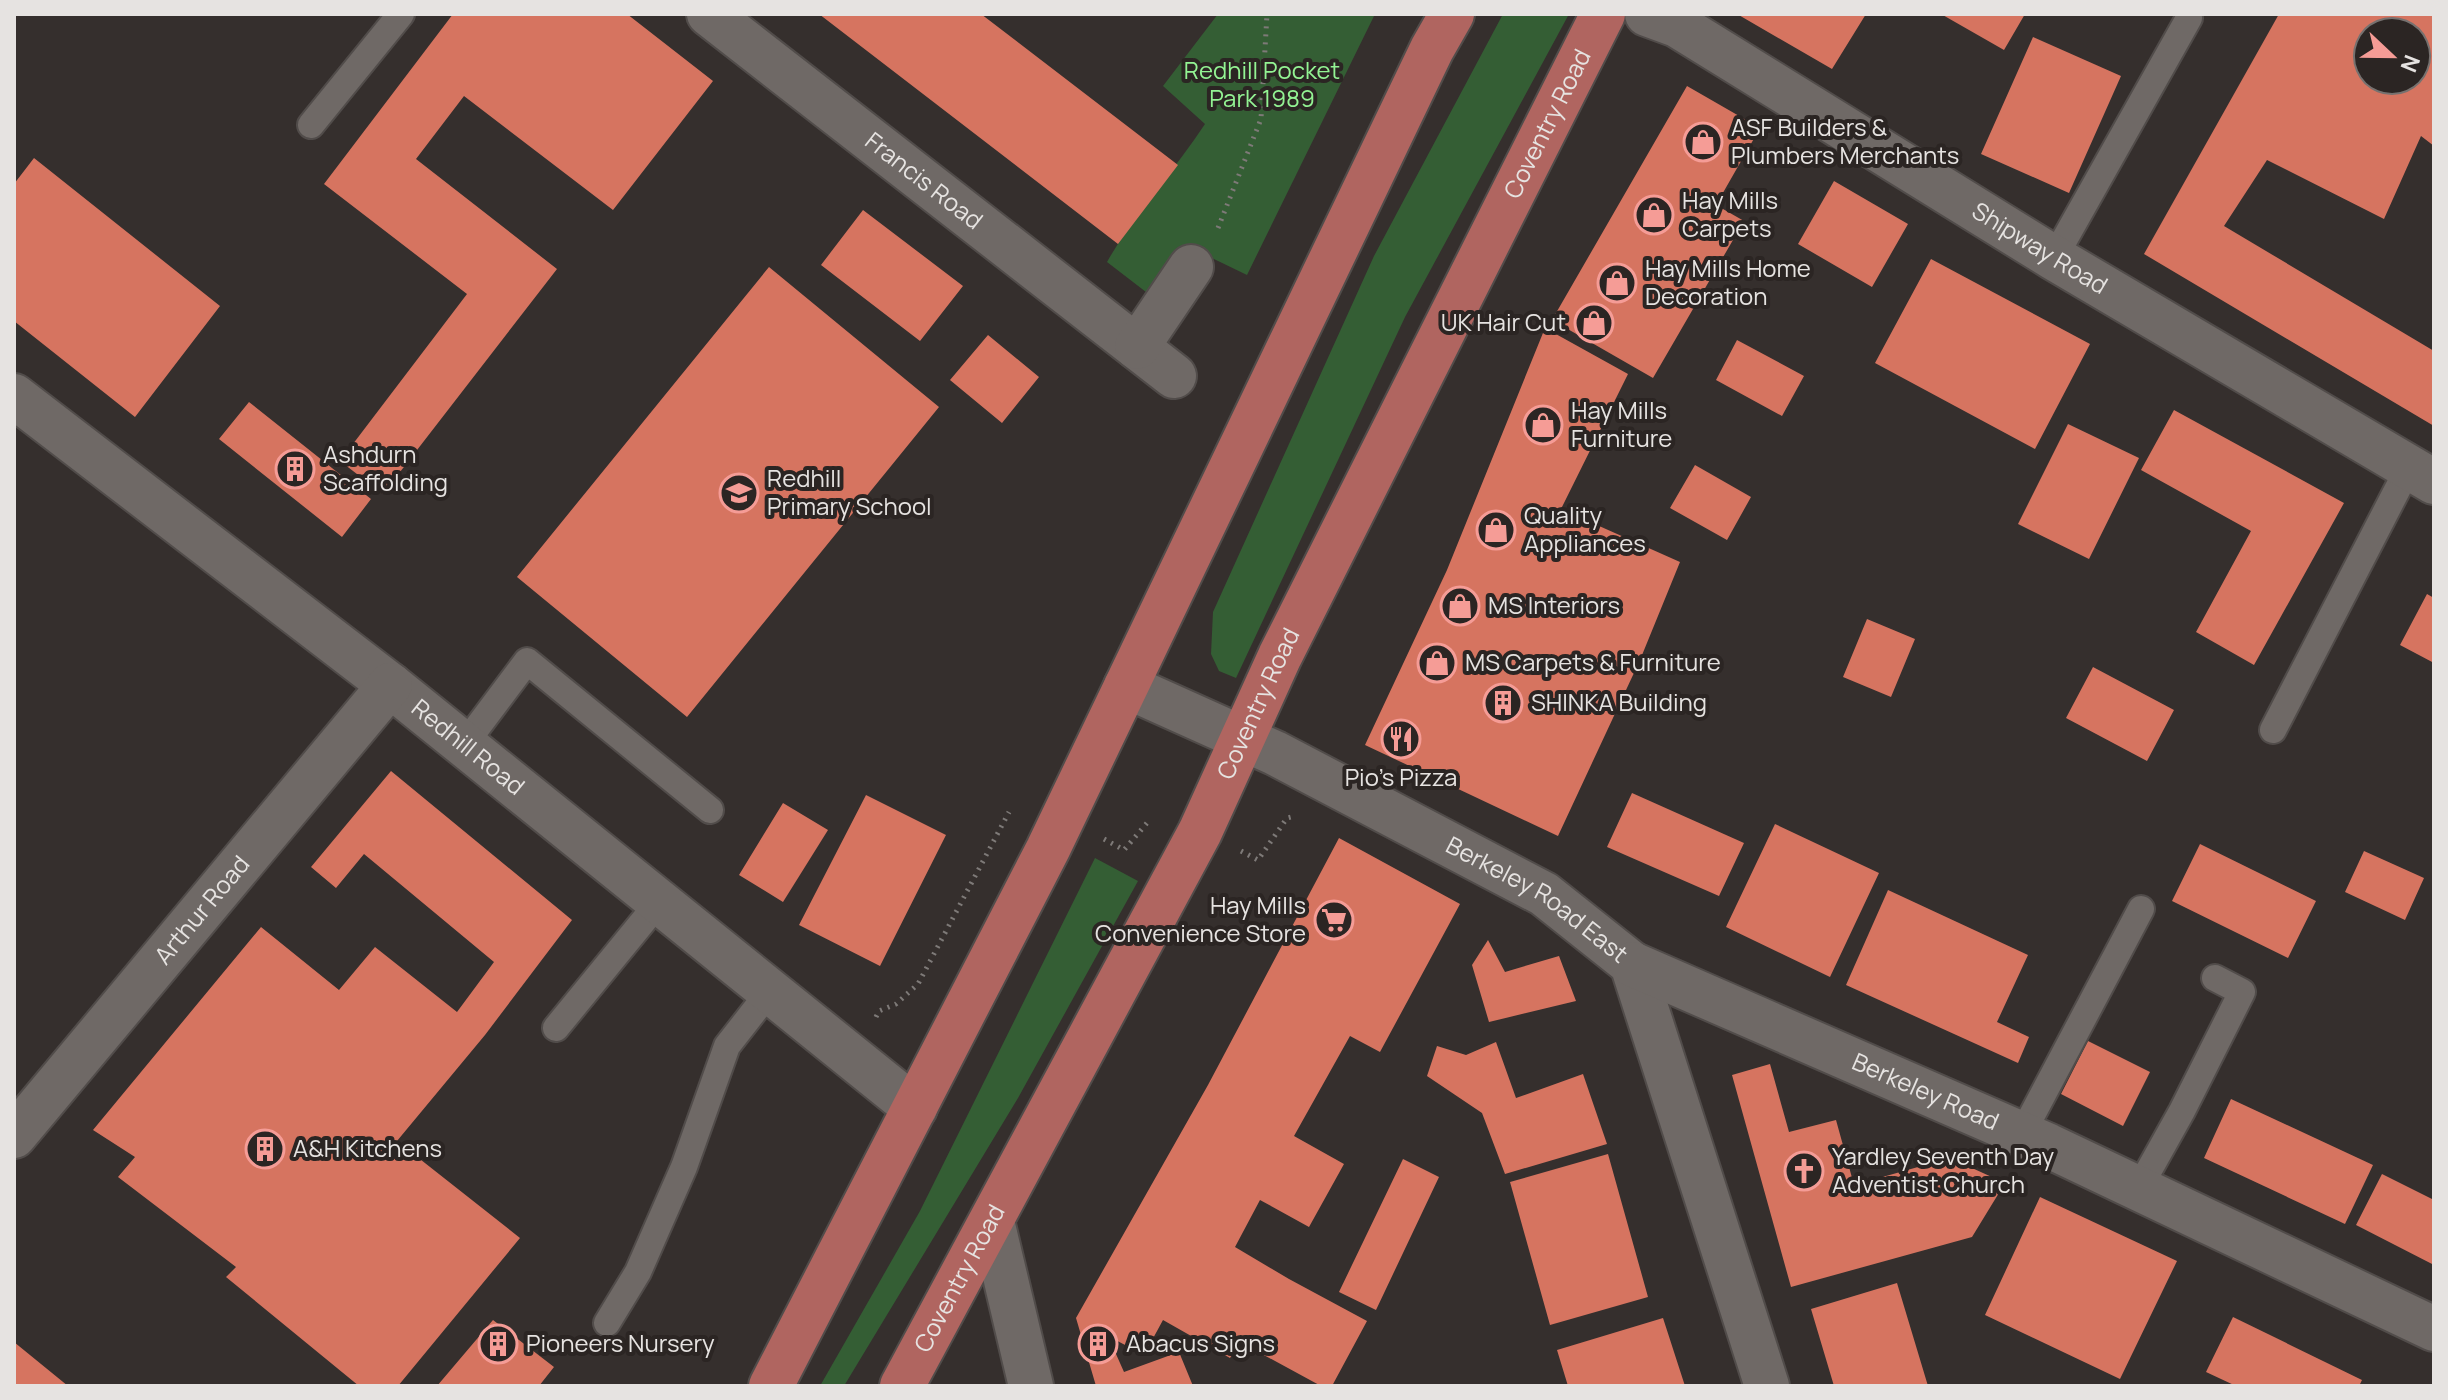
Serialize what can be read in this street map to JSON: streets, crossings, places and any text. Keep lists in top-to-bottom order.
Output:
{
  "streets": {
    "highway": ["Coventry Road"],
    "street": [
      "Francis Road",
      "Shipway Road",
      "Redhill Road",
      "Berkeley Road East",
      "Arthur Road",
      "Berkeley Road"
    ]
  },
  "crossings": [
    ["Coventry Road", "Berkeley Road East"],
    ["Redhill Road", "Arthur Road"],
    ["Berkeley Road East", "Berkeley Road"]
  ],
  "parks": ["Redhill Pocket Park 1989"],
  "places": {
    "shop": [
      "ASF Builders & Plumbers Merchants",
      "Hay Mills Carpets",
      "Hay Mills Home Decoration",
      "UK Hair Cut",
      "Hay Mills Furniture",
      "Quality Appliances",
      "MS Interiors",
      "MS Carpets & Furniture"
    ],
    "building": [
      "Ashdurn Scaffolding",
      "SHINKA Building",
      "A&H Kitchens",
      "Pioneers Nursery",
      "Abacus Signs"
    ],
    "school or university": ["Redhill Primary School"],
    "restaurant": ["Pio's Pizza"],
    "supermarket": ["Hay Mills Convenience Store"],
    "church": ["Yardley Seventh Day Adventist Church"]
  },
  "north": "right"
}
